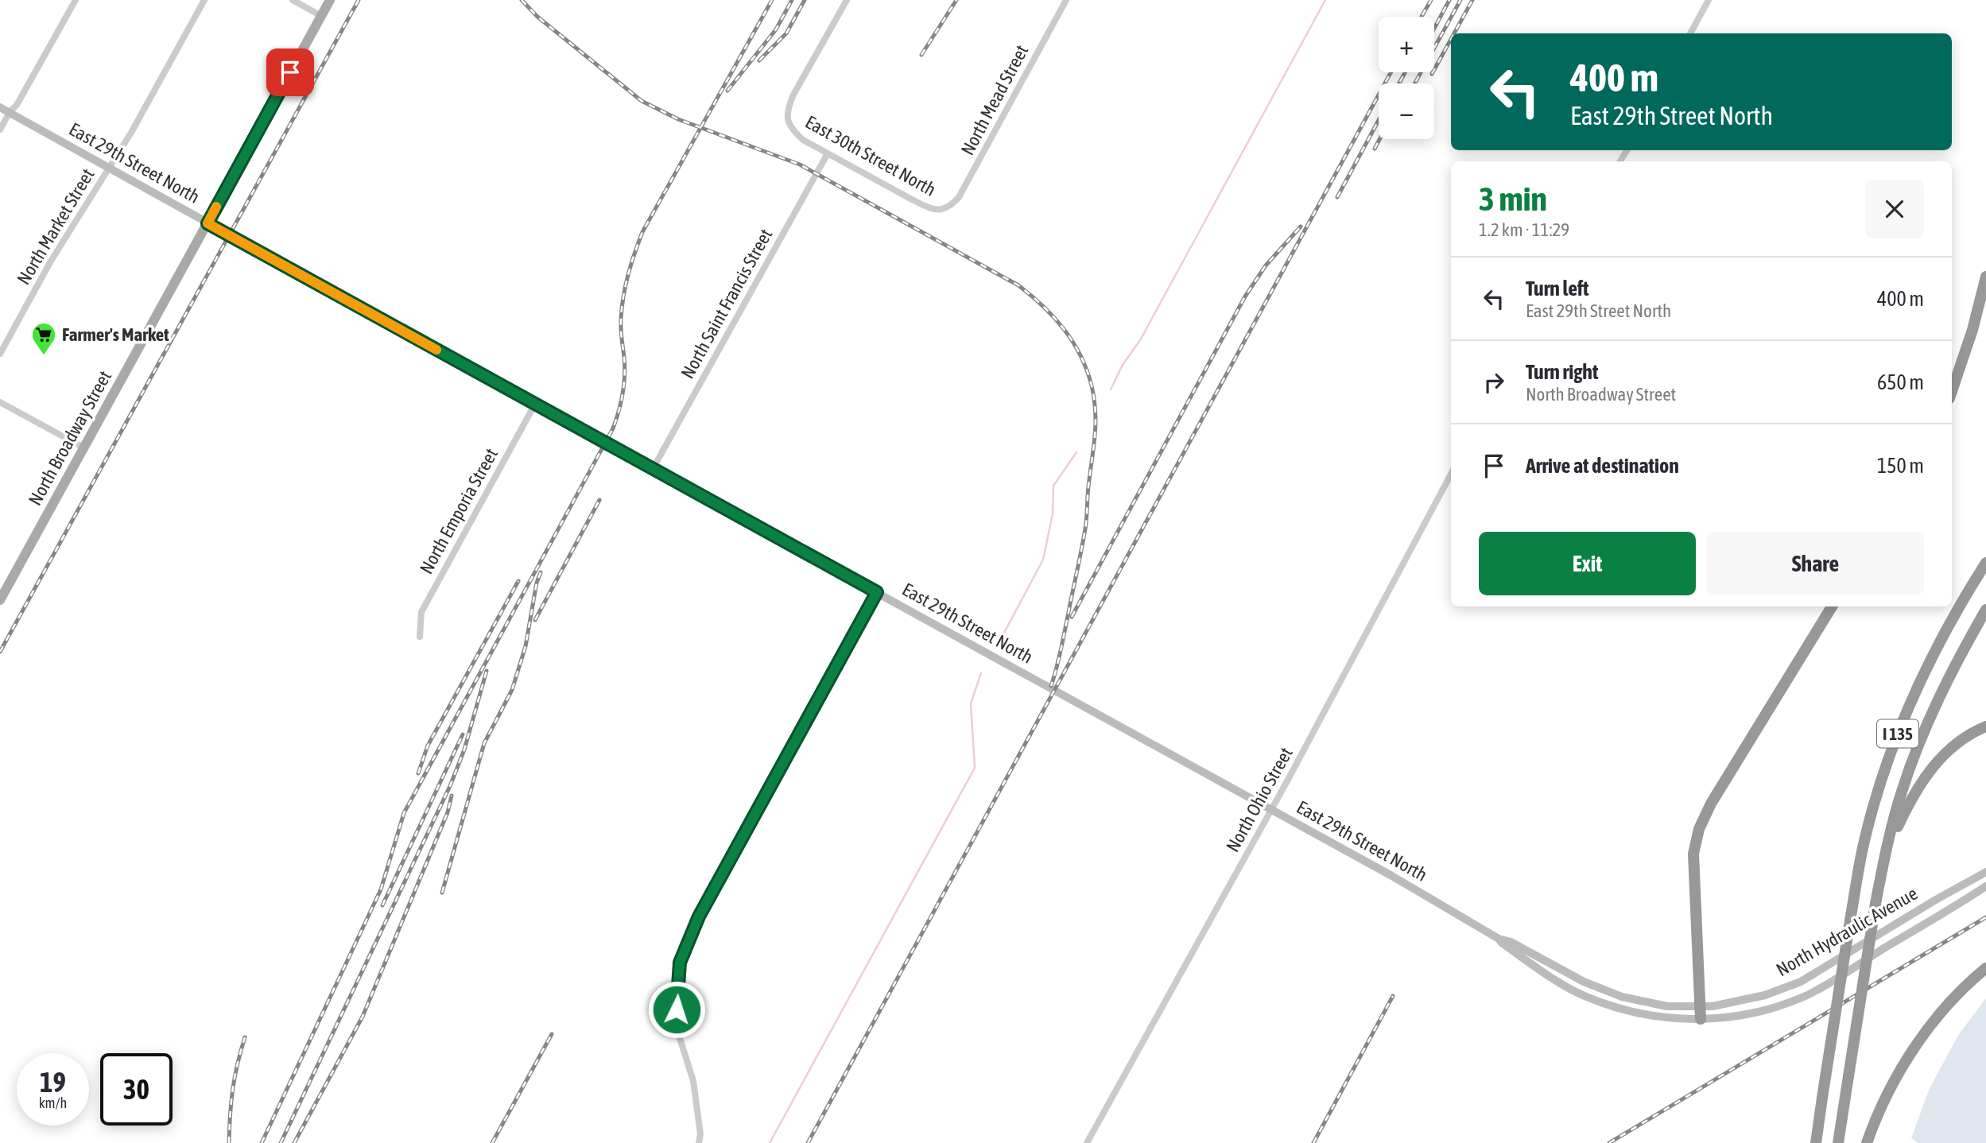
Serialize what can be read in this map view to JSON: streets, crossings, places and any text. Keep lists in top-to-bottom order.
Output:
{
  "streets": {
    "highway": ["I 135"],
    "main road": ["North Broadway Street"],
    "street": [
      "North Mead Street",
      "East 30th Street North",
      "East 29th Street North",
      "North Market Street",
      "North Saint Francis Street",
      "North Emporia Street",
      "North Ohio Street",
      "North Hydraulic Avenue"
    ]
  },
  "crossings": [
    ["North Mead Street", "East 30th Street North"],
    ["East 30th Street North", "North Saint Francis Street"],
    ["East 29th Street North", "North Market Street"],
    ["East 29th Street North", "North Saint Francis Street"],
    ["East 29th Street North", "North Broadway Street"],
    ["East 29th Street North", "North Emporia Street"],
    ["East 29th Street North", "North Ohio Street"],
    ["East 29th Street North", "North Hydraulic Avenue"]
  ],
  "places": {
    "supermarket": ["Farmer's Market"]
  },
  "page": {
    "map_buttons": ["+", "−"],
    "turn": ["400 m", "East 29th Street North"],
    "heading": ["3 min", "1.2 km · 11:29"],
    "list": [
      {
        "name": "Turn left",
        "note": "East 29th Street North",
        "value": "400 m"
      },
      {
        "name": "Turn right",
        "note": "North Broadway Street",
        "value": "650 m"
      },
      {
        "name": "Arrive at destination",
        "value": "150 m"
      }
    ],
    "buttons": ["Exit", "Share"],
    "speed": "19 km/h",
    "limit": "30"
  }
}
